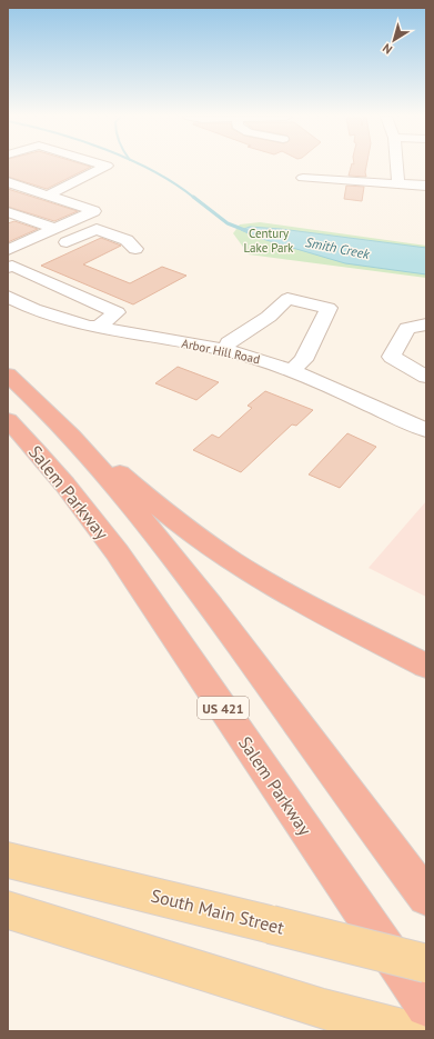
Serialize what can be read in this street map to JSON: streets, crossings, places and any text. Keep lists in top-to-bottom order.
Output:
{
  "streets": {
    "highway": ["Salem Parkway", "US 421"],
    "main road": ["South Main Street"],
    "street": ["Arbor Hill Road"]
  },
  "water": ["Smith Creek"],
  "parks": ["Century Lake Park"],
  "north": "bottom left"
}
